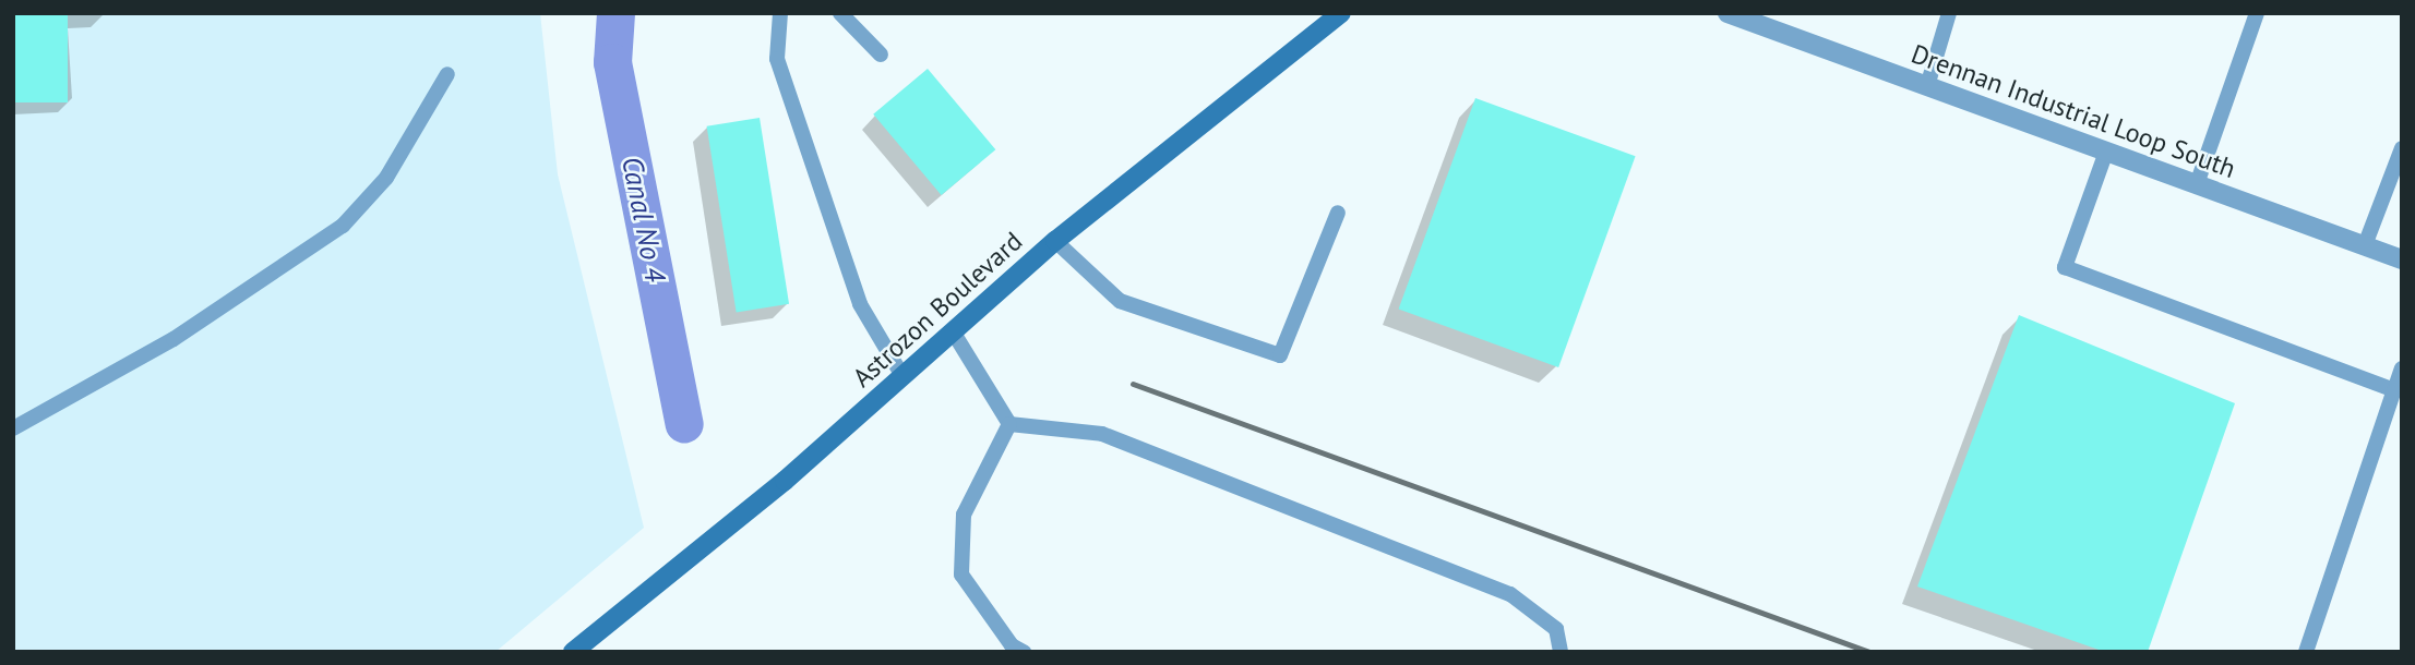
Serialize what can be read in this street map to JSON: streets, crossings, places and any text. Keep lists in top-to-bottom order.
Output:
{
  "streets": {
    "main road": ["Astrozon Boulevard"],
    "street": ["Drennan Industrial Loop South"]
  },
  "water": ["Canal No 4"]
}
